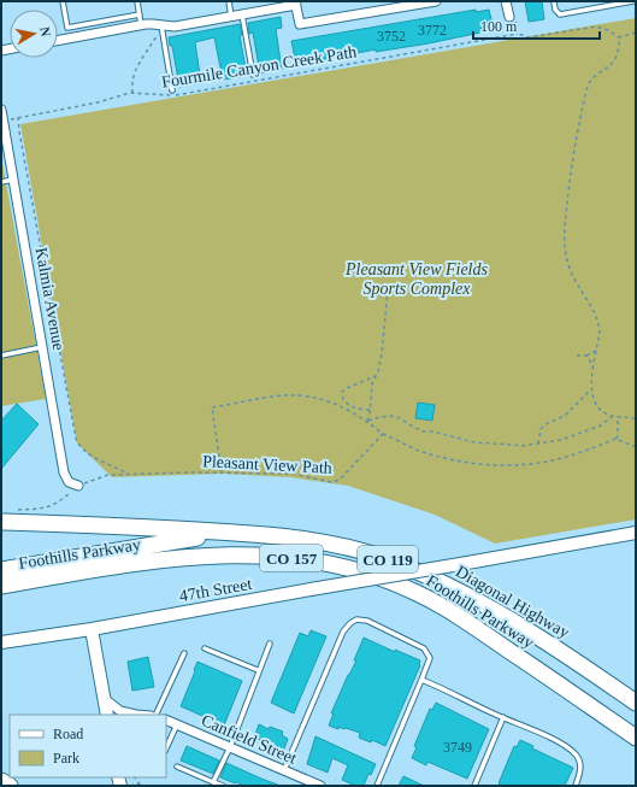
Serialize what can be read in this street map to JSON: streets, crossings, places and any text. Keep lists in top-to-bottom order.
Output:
{
  "streets": {
    "highway": [
      "Foothills Parkway",
      "CO 157",
      "CO 119",
      "Diagonal Highway"
    ],
    "street": ["Kalmia Avenue", "47th Street", "Canfield Street"],
    "path": ["Fourmile Canyon Creek Path", "Pleasant View Path"]
  },
  "crossings": [
    ["Fourmile Canyon Creek Path", "Kalmia Avenue"],
    ["Kalmia Avenue", "Pleasant View Path"],
    ["Foothills Parkway", "CO 119"],
    ["Foothills Parkway", "Diagonal Highway"],
    ["CO 119", "Diagonal Highway"]
  ],
  "parks": ["Pleasant View Fields Sports Complex"],
  "house_numbers": ["3772", "3752", "3749"],
  "legend": ["Road", "Park"],
  "scale_bar": "100 m",
  "north": "right"
}
